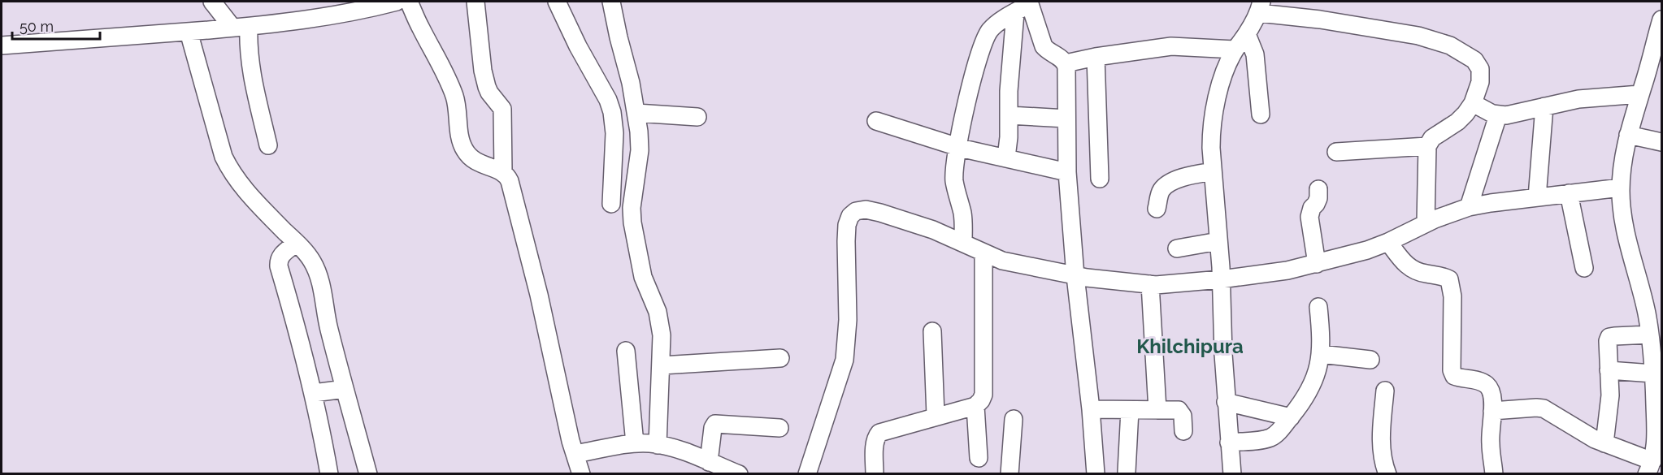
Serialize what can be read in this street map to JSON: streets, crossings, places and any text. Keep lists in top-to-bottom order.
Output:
{
  "districts": ["Khilchipura"],
  "scale_bar": "50 m"
}
